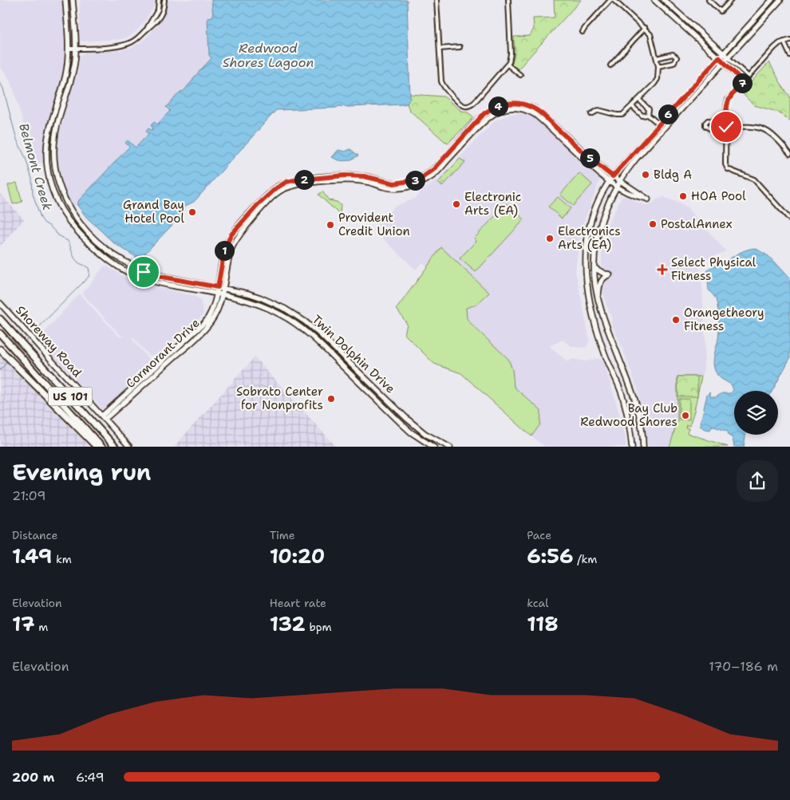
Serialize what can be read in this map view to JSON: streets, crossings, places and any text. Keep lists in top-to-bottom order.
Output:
{
  "streets": {
    "highway": ["US 101"],
    "main road": ["Shoreway Road", "Cormorant Drive", "Twin Dolphin Drive"]
  },
  "crossings": [
    ["Shoreway Road", "Cormorant Drive"],
    ["Cormorant Drive", "Twin Dolphin Drive"]
  ],
  "water": ["Redwood Shores Lagoon", "Belmont Creek"],
  "places": {
    "other": [
      "Bldg A",
      "HOA Pool",
      "Electronic Arts (EA)",
      "Grand Bay Hotel Pool",
      "PostalAnnex",
      "Provident Credit Union",
      "Electronics Arts (EA)",
      "Orangetheory Fitness",
      "Sobrato Center for Nonprofits",
      "Bay Club Redwood Shores"
    ],
    "health": ["Select Physical Fitness"]
  },
  "page": {
    "pins": [
      "7",
      "4",
      "6",
      "5",
      "2",
      "3",
      "1"
    ],
    "heading": ["Evening run", "21:09"],
    "stats": [
      ["Distance", "1.49 km"],
      ["Time", "10:20"],
      ["Pace", "6:56 /km"],
      ["Elevation", "17 m"],
      ["Heart rate", "132 bpm"],
      ["kcal", "118"]
    ],
    "chart": ["Elevation", "170–186 m"],
    "list": [
      {
        "name": "200 m",
        "note": "6:49"
      }
    ]
  }
}
